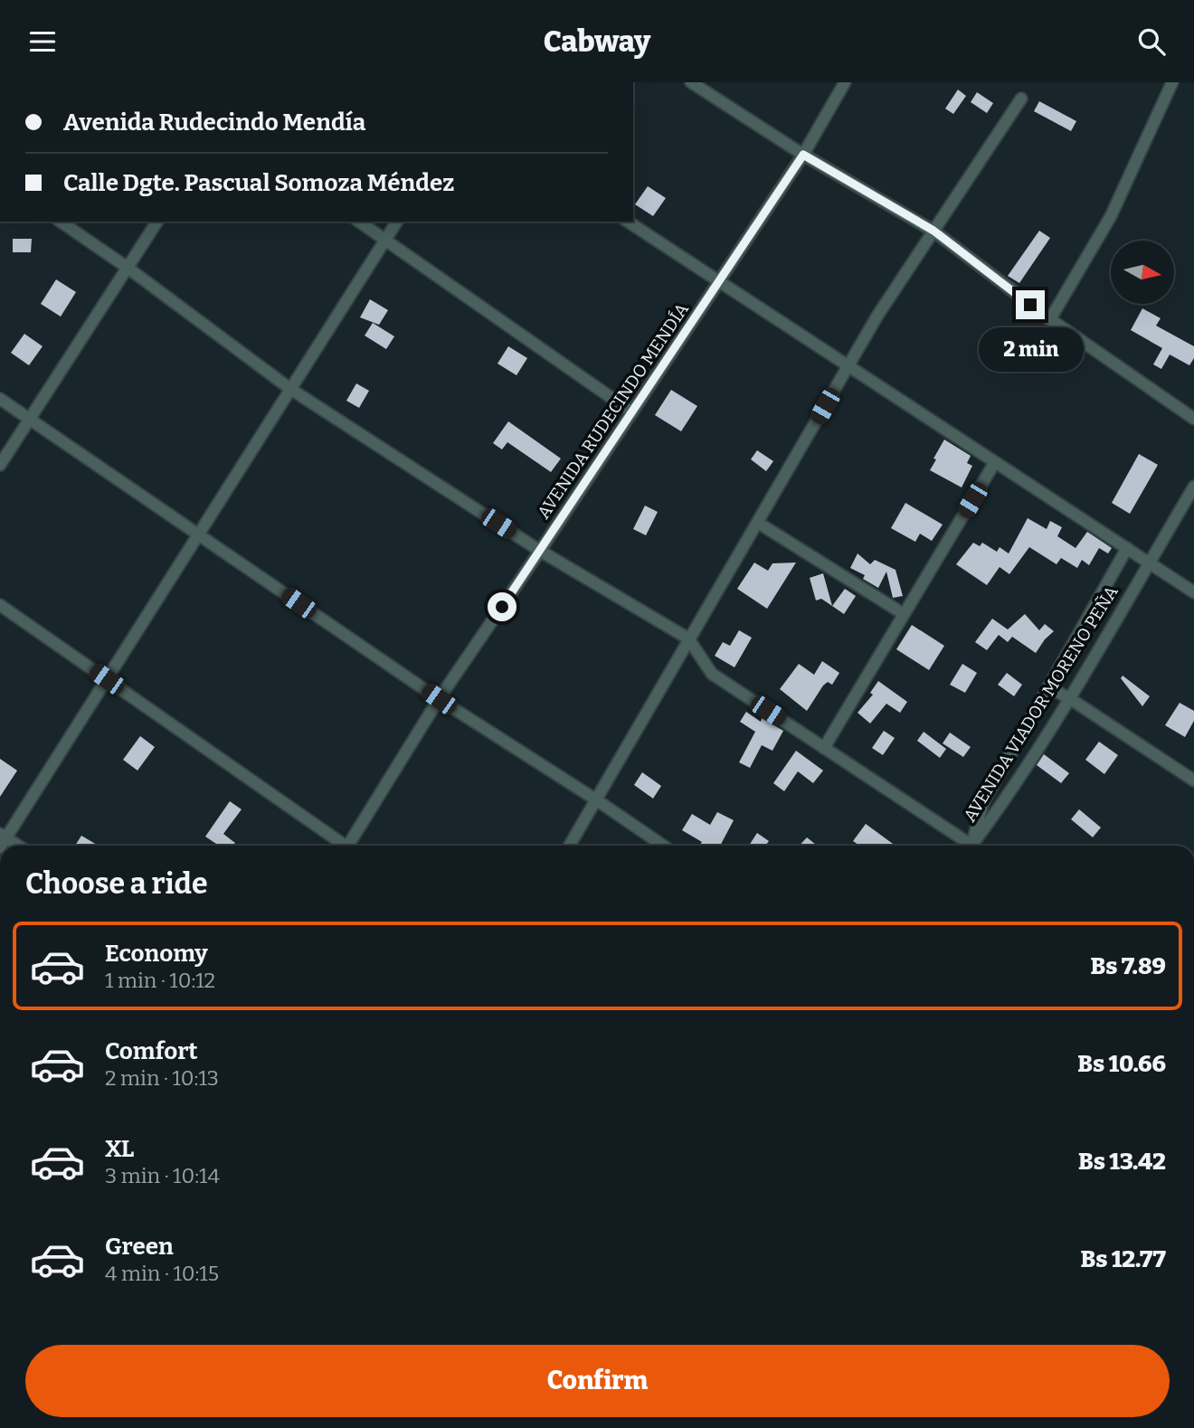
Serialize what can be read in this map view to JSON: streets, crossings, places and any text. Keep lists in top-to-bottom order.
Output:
{
  "streets": {
    "street": ["AVENIDA RUDECINDO MENDÍA", "AVENIDA VIADOR MORENO PEÑA"]
  },
  "north": "right",
  "page": {
    "header": "Cabway",
    "banner": ["Avenida Rudecindo Mendía", "Calle Dgte. Pascual Somoza Méndez"],
    "bubble": "2 min",
    "heading": "Choose a ride",
    "list": [
      {
        "name": "Economy",
        "note": "1 min · 10:12",
        "value": "Bs 7.89"
      },
      {
        "name": "Comfort",
        "note": "2 min · 10:13",
        "value": "Bs 10.66"
      },
      {
        "name": "XL",
        "note": "3 min · 10:14",
        "value": "Bs 13.42"
      },
      {
        "name": "Green",
        "note": "4 min · 10:15",
        "value": "Bs 12.77"
      }
    ],
    "buttons": "Confirm"
  }
}
